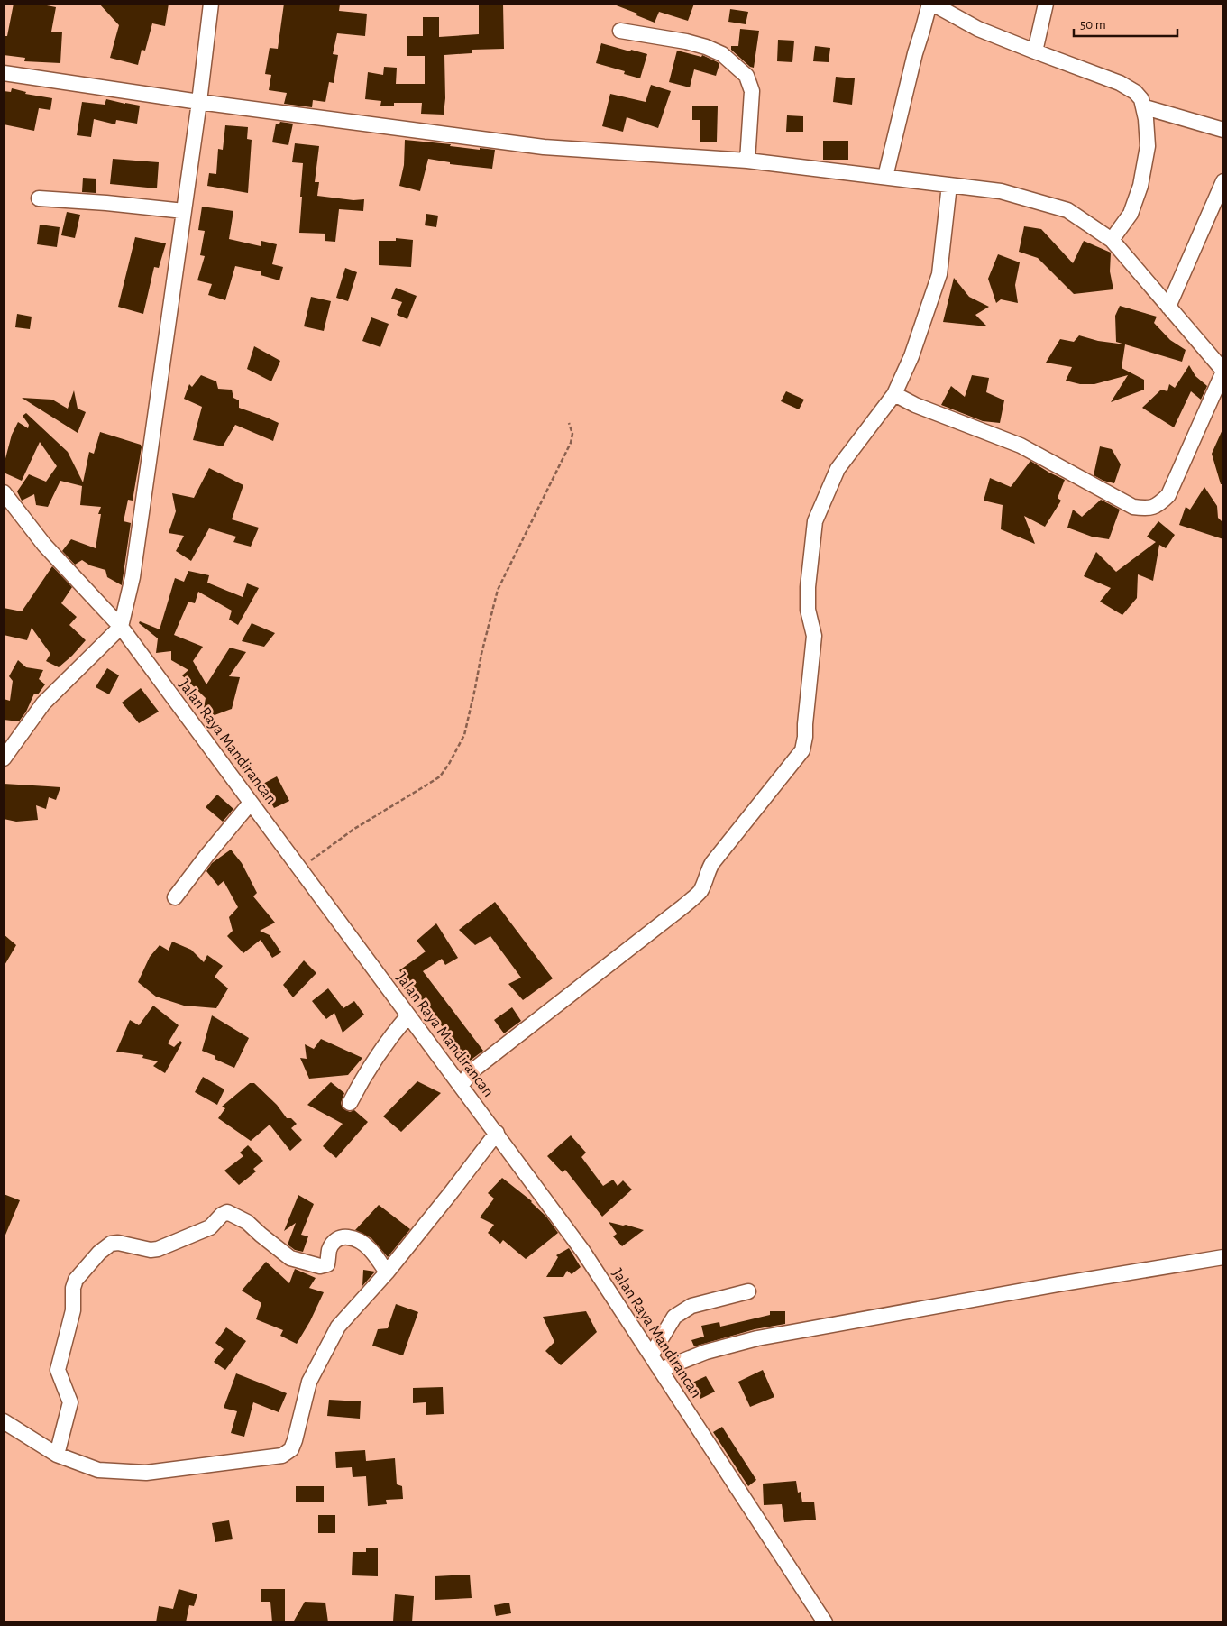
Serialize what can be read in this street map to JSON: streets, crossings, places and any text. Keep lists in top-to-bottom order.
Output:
{
  "streets": {
    "street": ["Jalan Raya Mandirancan"]
  },
  "scale_bar": "50 m"
}
